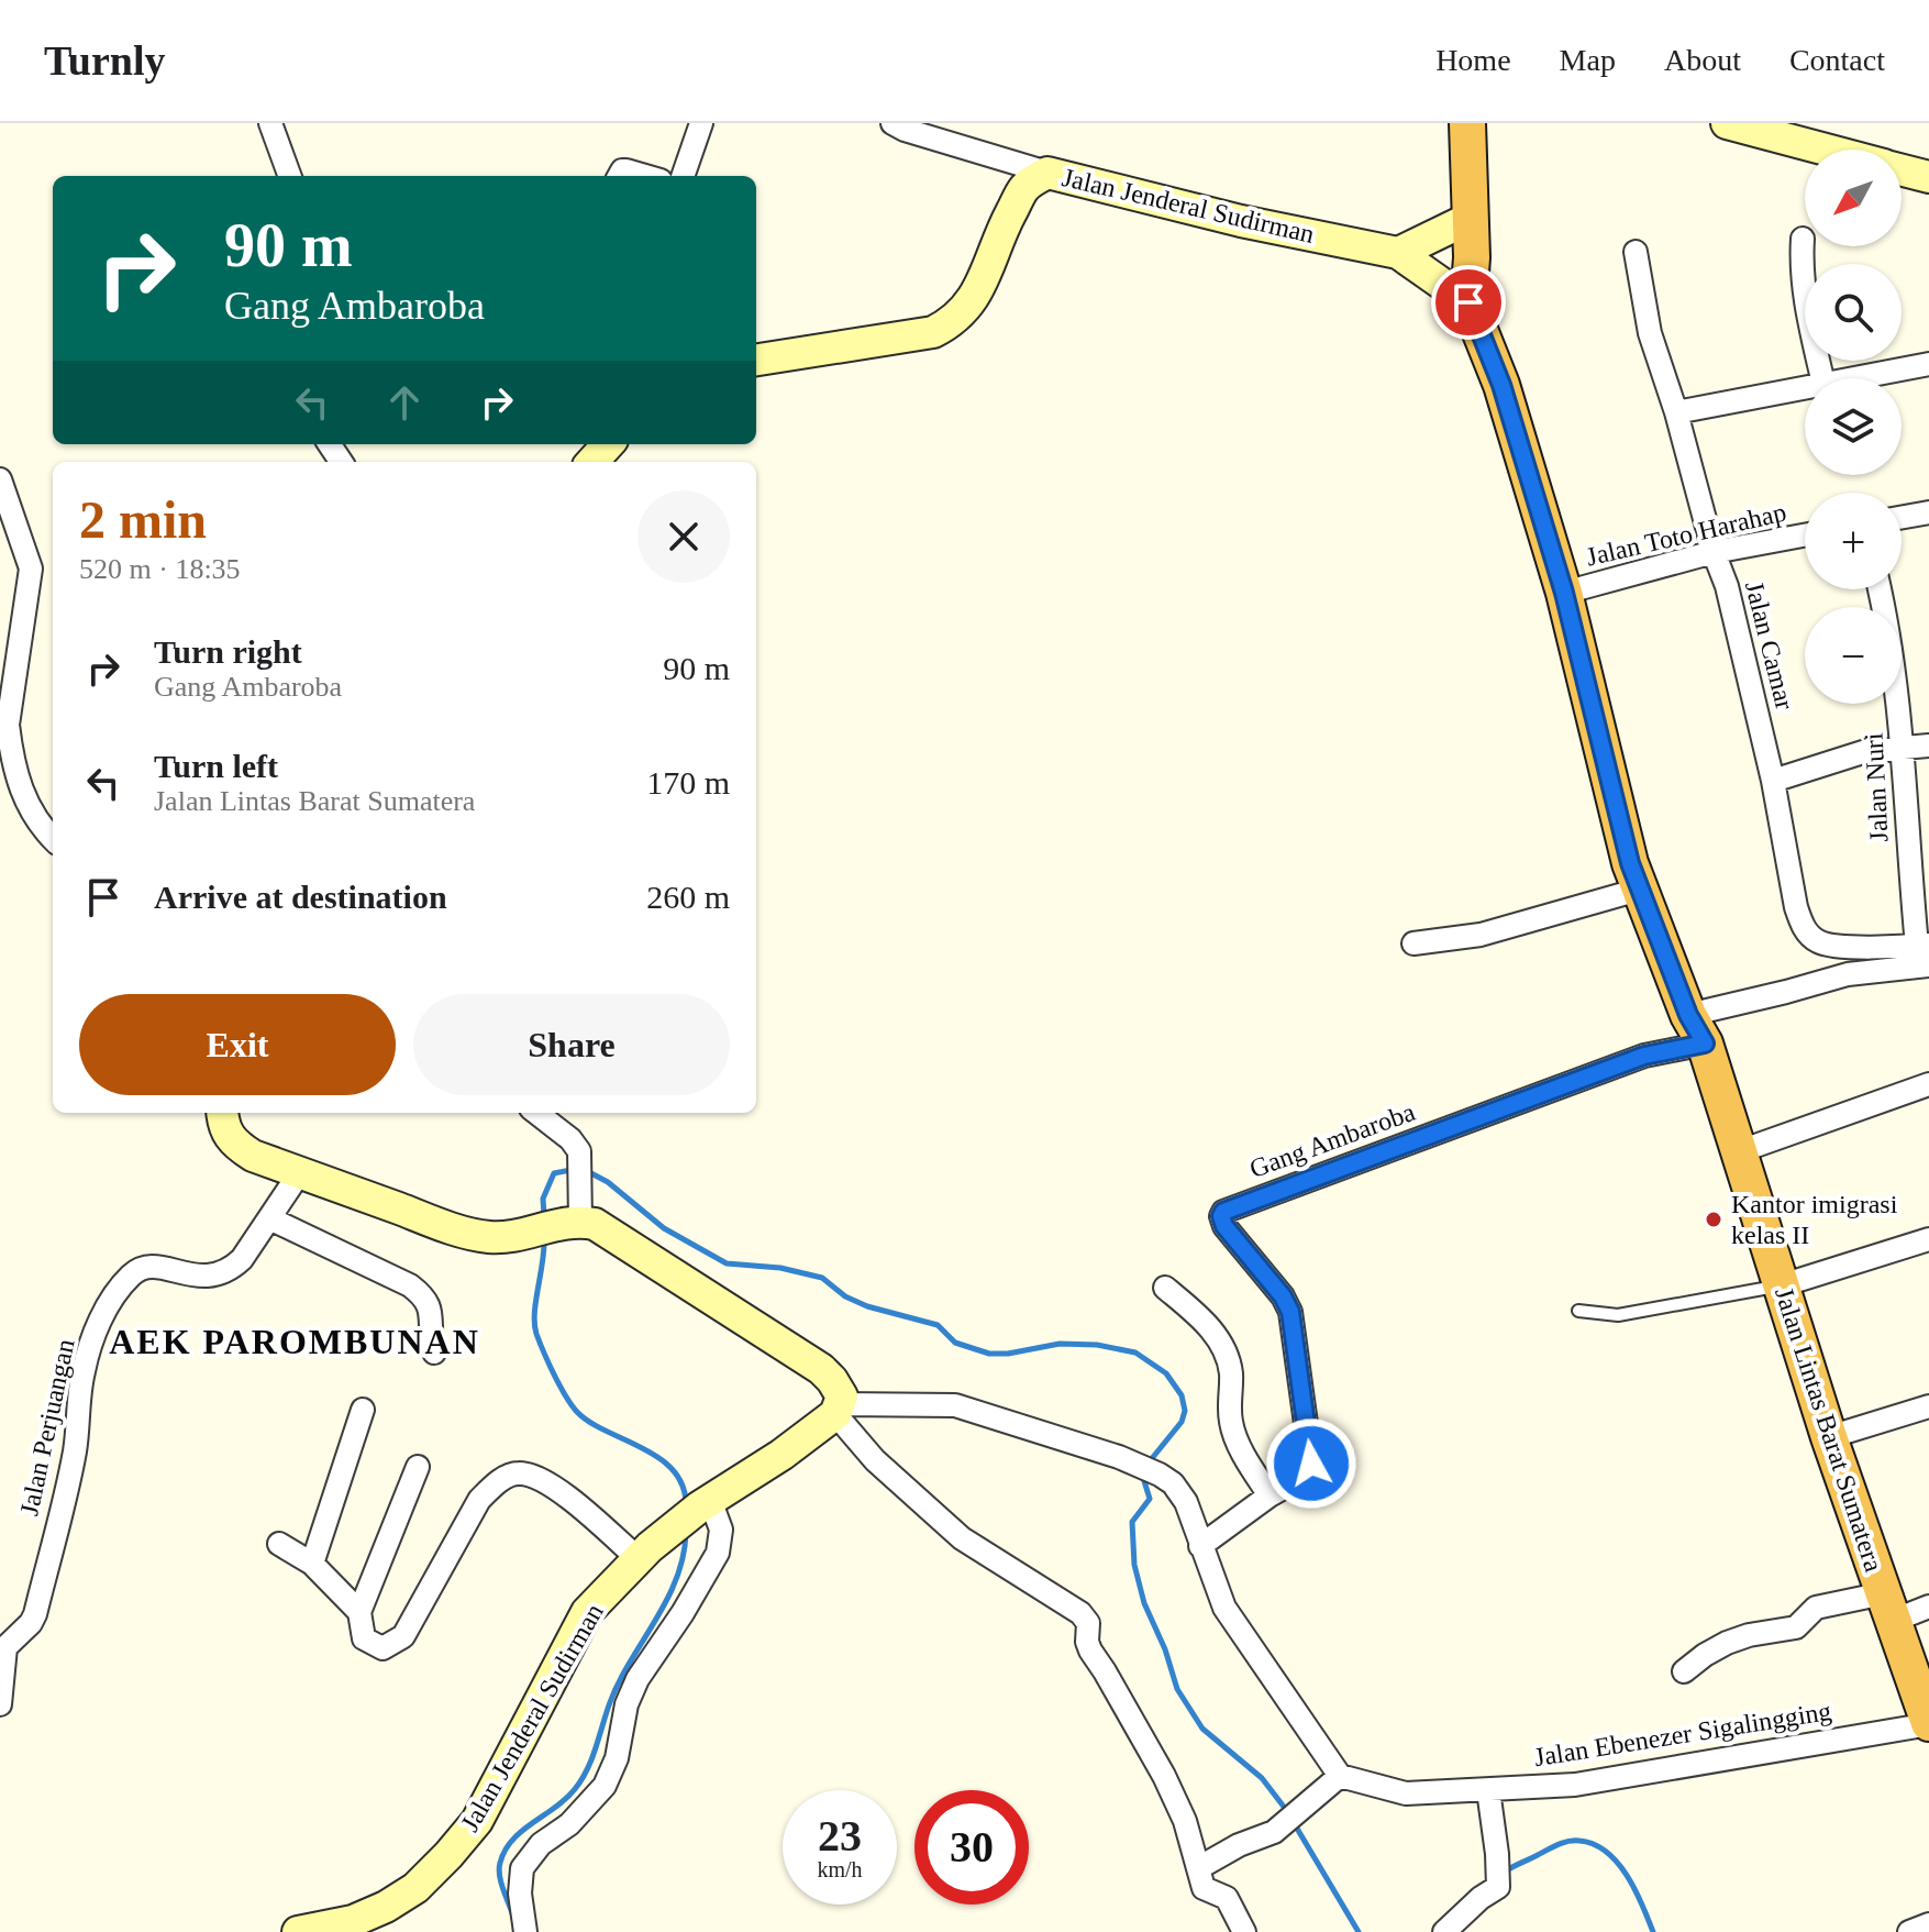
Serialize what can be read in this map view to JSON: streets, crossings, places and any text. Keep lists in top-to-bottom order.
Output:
{
  "streets": {
    "highway": ["Jalan Lintas Barat Sumatera"],
    "main road": ["Jalan Jenderal Sudirman"],
    "street": [
      "Jalan Toto Harahap",
      "Jalan Camar",
      "Jalan Nuri",
      "Gang Ambaroba",
      "Jalan Perjuangan",
      "Jalan Ebenezer Sigalingging"
    ]
  },
  "crossings": [
    ["Jalan Jenderal Sudirman", "Jalan Lintas Barat Sumatera"],
    ["Jalan Toto Harahap", "Jalan Camar"],
    ["Jalan Toto Harahap", "Jalan Lintas Barat Sumatera"],
    ["Jalan Camar", "Jalan Nuri"],
    ["Gang Ambaroba", "Jalan Lintas Barat Sumatera"],
    ["Jalan Lintas Barat Sumatera", "Jalan Ebenezer Sigalingging"]
  ],
  "districts": ["AEK PAROMBUNAN"],
  "places": ["Kantor imigrasi kelas II"],
  "north": "bottom left",
  "page": {
    "header": "Turnly",
    "nav": [
      "Home",
      "Map",
      "About",
      "Contact"
    ],
    "map_buttons": ["+", "−"],
    "turn": ["90 m", "Gang Ambaroba"],
    "heading": ["2 min", "520 m · 18:35"],
    "list": [
      {
        "name": "Turn right",
        "note": "Gang Ambaroba",
        "value": "90 m"
      },
      {
        "name": "Turn left",
        "note": "Jalan Lintas Barat Sumatera",
        "value": "170 m"
      },
      {
        "name": "Arrive at destination",
        "value": "260 m"
      }
    ],
    "buttons": ["Exit", "Share"],
    "speed": "23 km/h",
    "limit": "30"
  }
}
